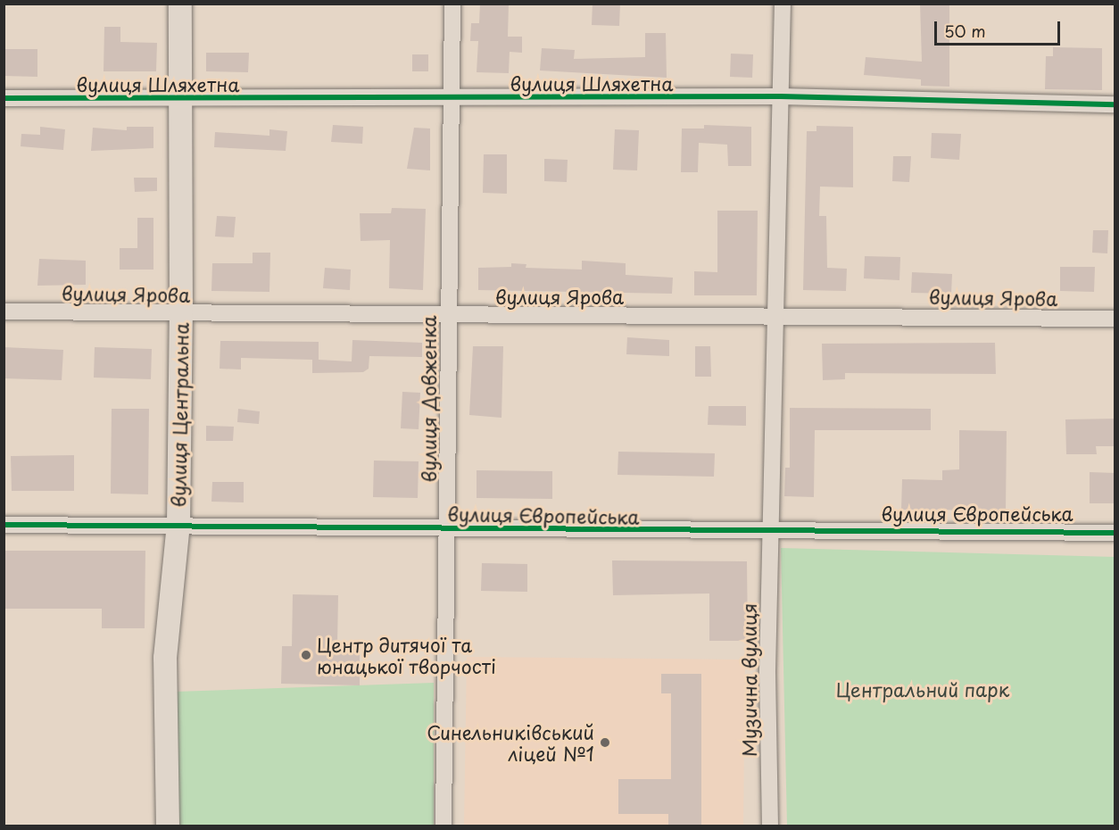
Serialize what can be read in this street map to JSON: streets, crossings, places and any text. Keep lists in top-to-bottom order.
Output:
{
  "streets": {
    "main road": ["вулиця Центральна"],
    "street": [
      "вулиця Шляхетна",
      "вулиця Ярова",
      "вулиця Довженка",
      "вулиця Європейська",
      "Музична вулиця"
    ]
  },
  "crossings": [
    ["вулиця Шляхетна", "вулиця Довженка"],
    ["вулиця Шляхетна", "вулиця Центральна"],
    ["вулиця Шляхетна", "Музична вулиця"],
    ["вулиця Ярова", "вулиця Довженка"],
    ["вулиця Ярова", "вулиця Центральна"],
    ["вулиця Ярова", "Музична вулиця"],
    ["вулиця Довженка", "вулиця Європейська"],
    ["вулиця Центральна", "вулиця Європейська"],
    ["вулиця Європейська", "Музична вулиця"]
  ],
  "parks": ["Центральний парк"],
  "places": ["Центр дитячої та юнацької творчості", "Синельниківський ліцей №1"],
  "scale_bar": "50 m"
}
